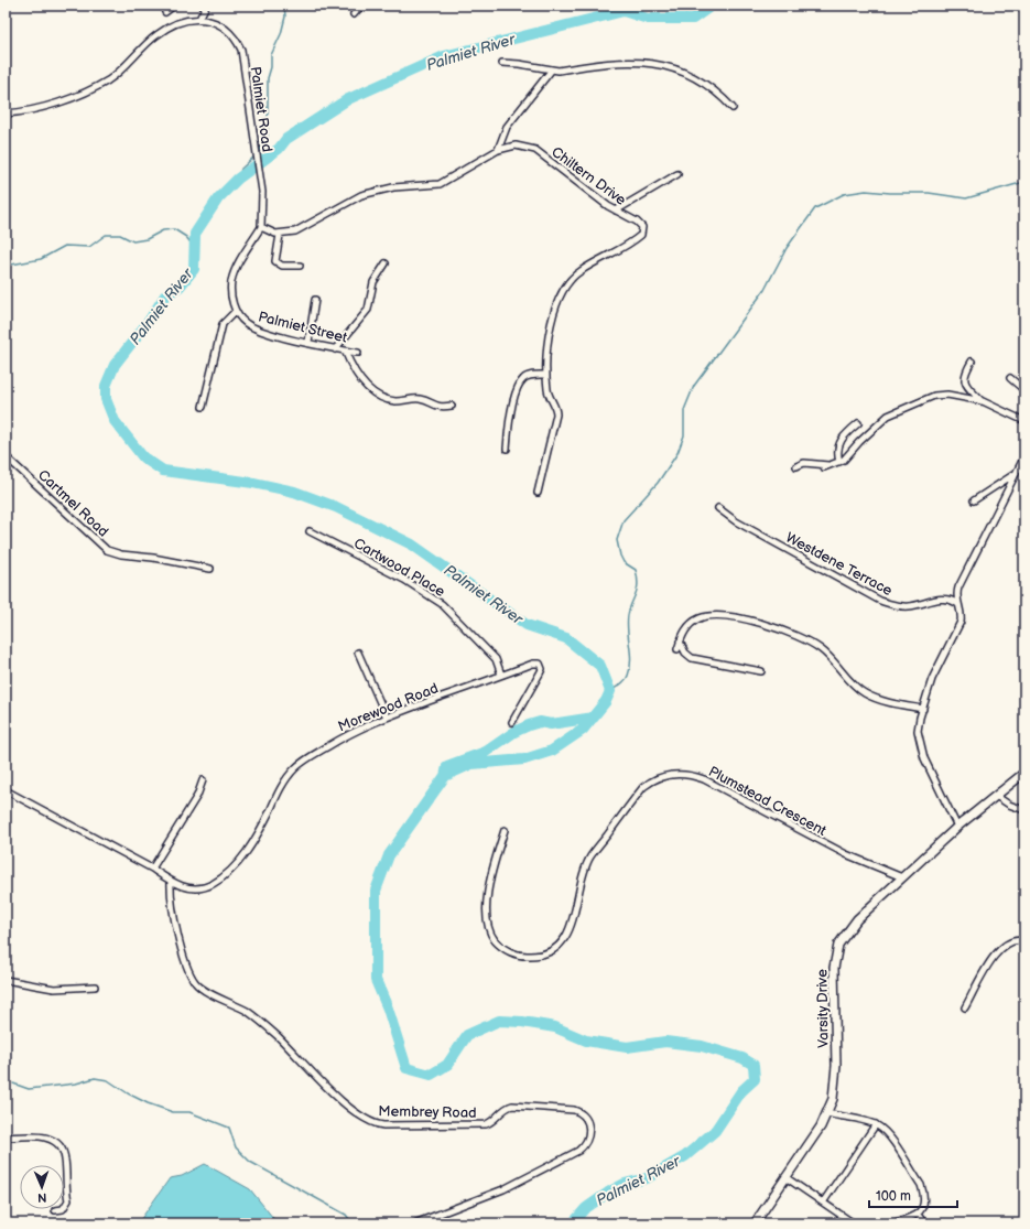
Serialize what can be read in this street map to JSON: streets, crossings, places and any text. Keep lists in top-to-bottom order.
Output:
{
  "streets": {
    "street": [
      "Palmiet Road",
      "Chiltern Drive",
      "Palmiet Street",
      "Cartmel Road",
      "Westdene Terrace",
      "Cartwood Place",
      "Morewood Road",
      "Plumstead Crescent",
      "Varsity Drive",
      "Membrey Road"
    ]
  },
  "crossings": [
    ["Cartwood Place", "Morewood Road"],
    ["Morewood Road", "Membrey Road"],
    ["Plumstead Crescent", "Varsity Drive"]
  ],
  "water": ["Palmiet River"],
  "scale_bar": "100 m",
  "north": "bottom"
}
